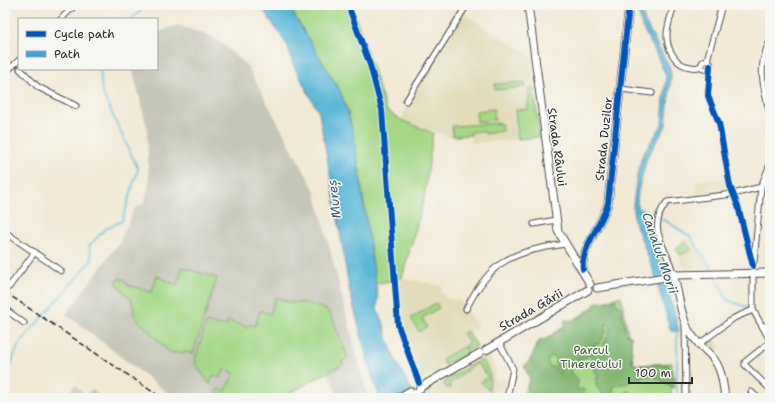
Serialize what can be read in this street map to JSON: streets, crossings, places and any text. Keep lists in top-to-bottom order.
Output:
{
  "streets": {
    "main road": ["Strada Duzilor", "Strada Râului", "Strada Gării"]
  },
  "crossings": [
    ["Strada Duzilor", "Strada Râului"],
    ["Strada Râului", "Strada Gării"]
  ],
  "water": ["Mureș", "Canalul Morii"],
  "parks": ["Parcul Tineretului"],
  "legend": ["Cycle path", "Path"],
  "scale_bar": "100 m"
}
